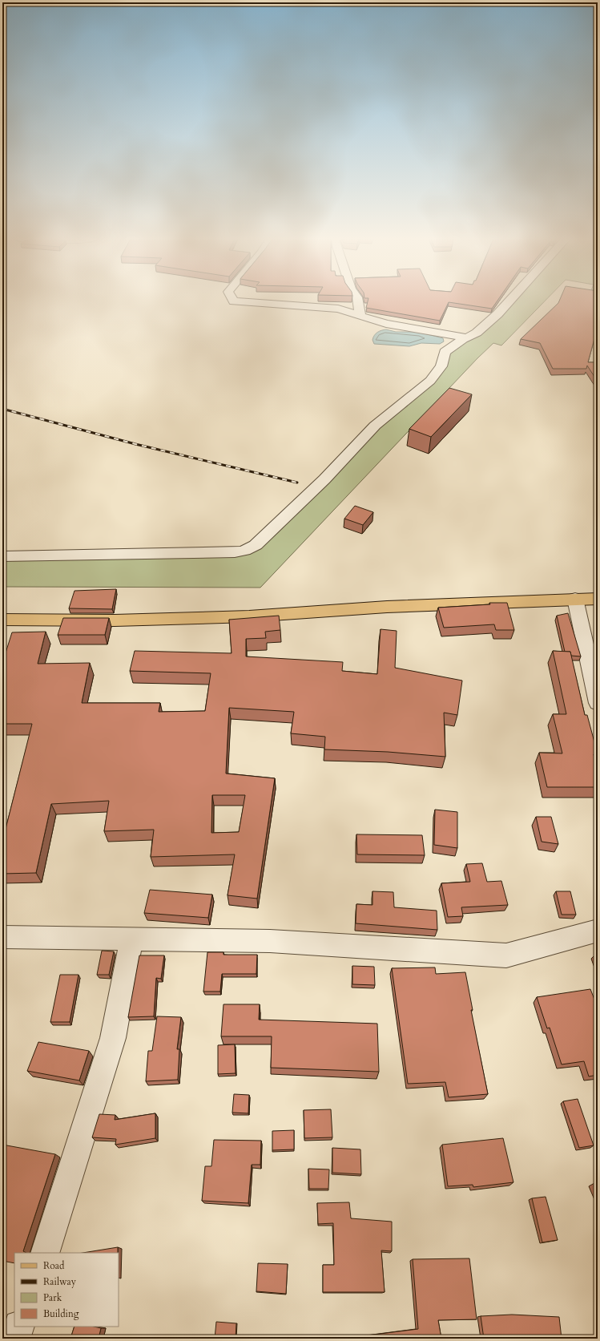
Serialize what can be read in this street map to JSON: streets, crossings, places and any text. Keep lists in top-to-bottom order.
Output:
{
  "legend": [
    "Road",
    "Railway",
    "Park",
    "Building"
  ]
}
